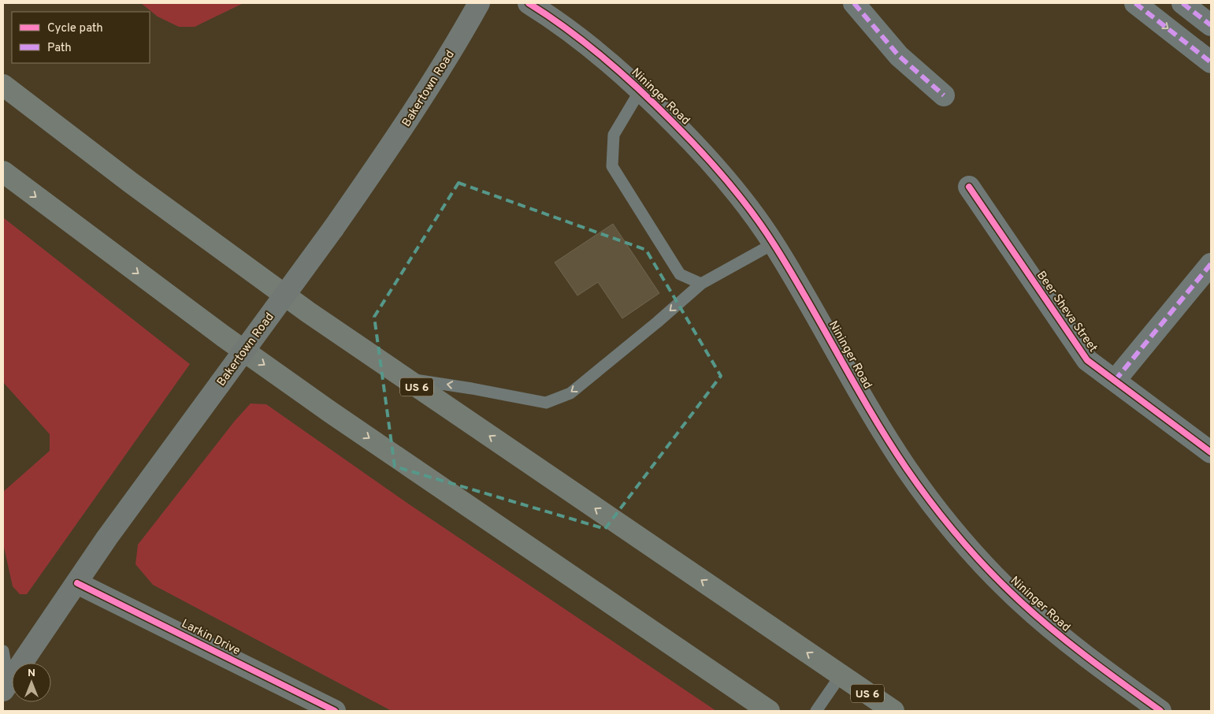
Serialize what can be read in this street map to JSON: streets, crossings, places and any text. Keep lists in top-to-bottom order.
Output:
{
  "streets": {
    "highway": ["US 6"],
    "street": [
      "Bakertown Road",
      "Nininger Road",
      "Beer Sheva Street",
      "Larkin Drive"
    ]
  },
  "crossings": [
    ["Bakertown Road", "Larkin Drive"]
  ],
  "legend": ["Cycle path", "Path"],
  "north": "top"
}
